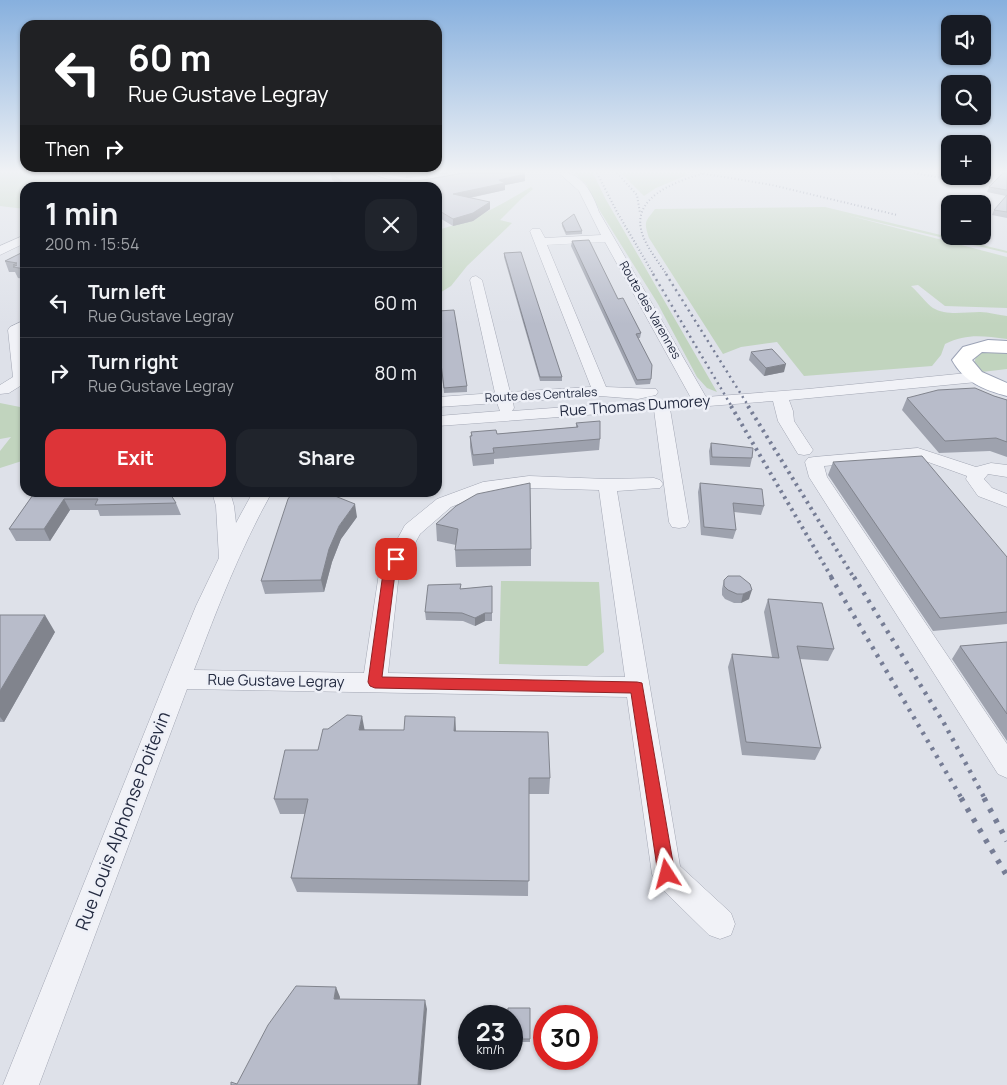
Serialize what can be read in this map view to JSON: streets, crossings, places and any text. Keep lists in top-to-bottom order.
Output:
{
  "streets": {
    "street": [
      "Route des Varennes",
      "Route des Centrales",
      "Rue Thomas Dumorey",
      "Rue Gustave Legray",
      "Rue Louis Alphonse Poitevin"
    ]
  },
  "crossings": [
    ["Route des Varennes", "Rue Thomas Dumorey"],
    ["Rue Gustave Legray", "Rue Louis Alphonse Poitevin"]
  ],
  "page": {
    "map_buttons": ["+", "−"],
    "turn": ["60 m", "Rue Gustave Legray"],
    "then": "Then",
    "heading": ["1 min", "200 m · 15:54"],
    "list": [
      {
        "name": "Turn left",
        "note": "Rue Gustave Legray",
        "value": "60 m"
      },
      {
        "name": "Turn right",
        "note": "Rue Gustave Legray",
        "value": "80 m"
      }
    ],
    "buttons": ["Exit", "Share"],
    "speed": "23 km/h",
    "limit": "30"
  }
}
